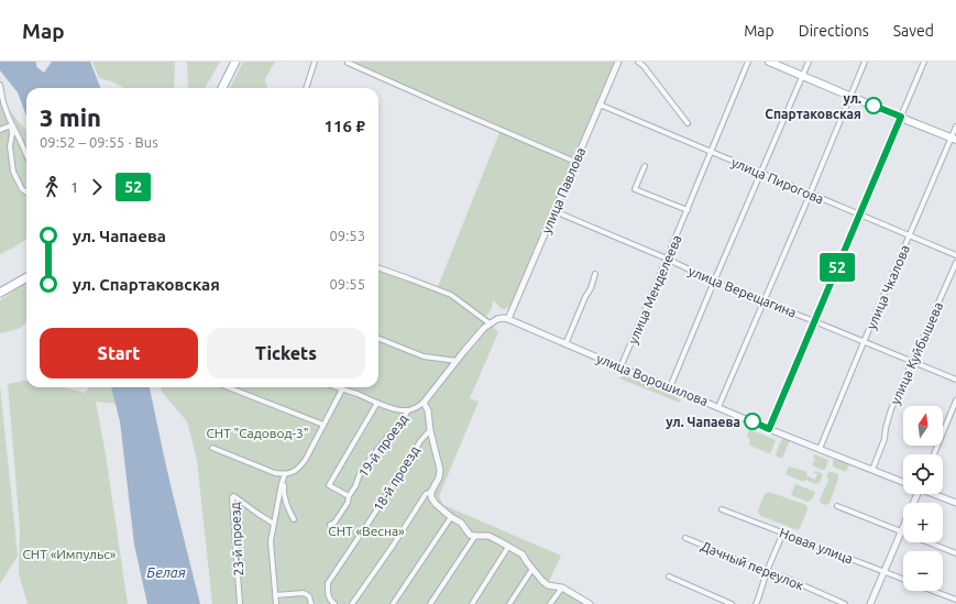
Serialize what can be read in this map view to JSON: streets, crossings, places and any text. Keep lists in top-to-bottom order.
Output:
{
  "streets": {
    "street": [
      "улица Пирогова",
      "улица Павлова",
      "улица Чкалова",
      "улица Менделеева",
      "улица Верещагина",
      "улица Куйбышева",
      "улица Ворошилова",
      "19-й проезд",
      "18-й проезд",
      "23-й проезд",
      "Новая улица",
      "Дачный переулок"
    ]
  },
  "crossings": [
    ["улица Пирогова", "улица Павлова"],
    ["улица Пирогова", "улица Чкалова"],
    ["улица Пирогова", "улица Менделеева"],
    ["улица Павлова", "улица Верещагина"],
    ["улица Павлова", "улица Ворошилова"],
    ["улица Чкалова", "улица Верещагина"],
    ["улица Чкалова", "улица Ворошилова"],
    ["улица Менделеева", "улица Верещагина"],
    ["улица Менделеева", "улица Ворошилова"],
    ["улица Верещагина", "улица Куйбышева"],
    ["улица Куйбышева", "улица Ворошилова"]
  ],
  "water": ["Белая"],
  "parks": ["СНТ \"Садовод-3\"", "СНТ «Весна»", "СНТ «Импульс»"],
  "places": ["ул. Спартаковская", "ул. Чапаева"],
  "lines": ["bus line 52"],
  "north": "top",
  "page": {
    "header": "Map",
    "nav": ["Map", "Directions", "Saved"],
    "on_map": "52",
    "heading": ["3 min", "09:52 – 09:55 · Bus", "116 ₽"],
    "legs": ["1", "52"],
    "list": [
      {
        "name": "ул. Чапаева",
        "value": "09:53"
      },
      {
        "name": "ул. Спартаковская",
        "value": "09:55"
      }
    ],
    "buttons": ["Start", "Tickets"],
    "map_buttons": ["+", "−"]
  }
}
